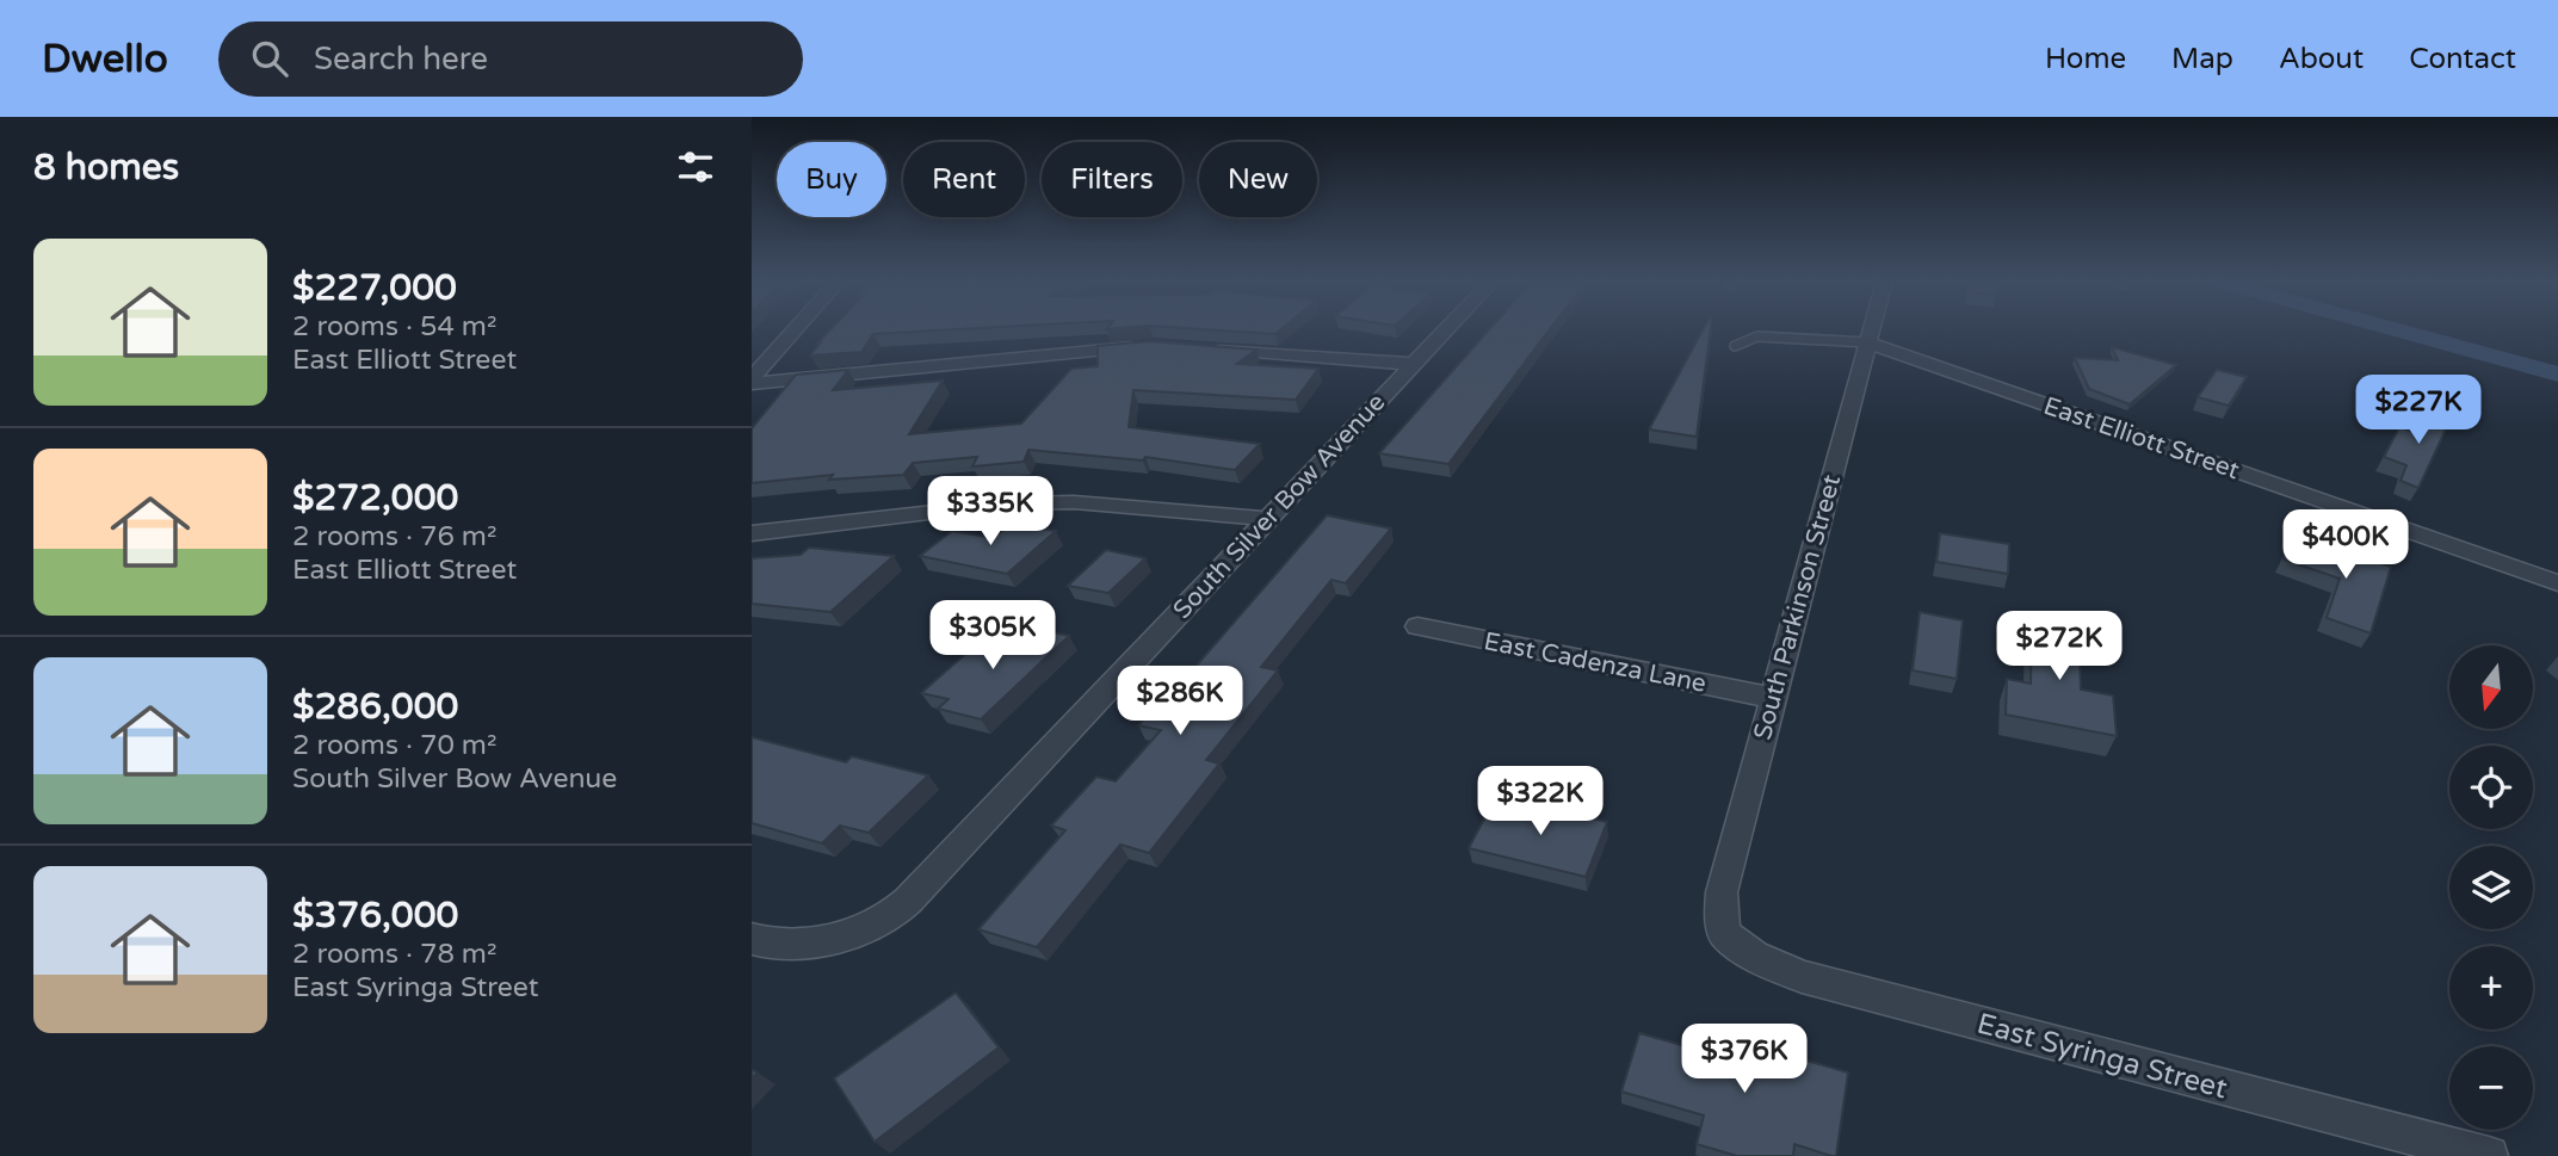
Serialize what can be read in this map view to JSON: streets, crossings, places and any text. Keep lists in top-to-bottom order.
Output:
{
  "streets": {
    "street": [
      "East Elliott Street",
      "South Silver Bow Avenue",
      "South Parkinson Street",
      "East Cadenza Lane",
      "East Syringa Street"
    ]
  },
  "crossings": [
    ["East Elliott Street", "South Parkinson Street"],
    ["South Parkinson Street", "East Cadenza Lane"],
    ["South Parkinson Street", "East Syringa Street"]
  ],
  "north": "bottom",
  "page": {
    "header": "Dwello",
    "search": "Search here",
    "nav": [
      "Home",
      "Map",
      "About",
      "Contact"
    ],
    "heading": "8 homes",
    "chip": [
      "Buy",
      "Rent",
      "Filters",
      "New"
    ],
    "list": [
      {
        "name": "$227,000",
        "note": "2 rooms · 54 m² · East Elliott Street"
      },
      {
        "name": "$272,000",
        "note": "2 rooms · 76 m² · East Elliott Street"
      },
      {
        "name": "$286,000",
        "note": "2 rooms · 70 m² · South Silver Bow Avenue"
      },
      {
        "name": "$376,000",
        "note": "2 rooms · 78 m² · East Syringa Street"
      }
    ],
    "price": [
      "$227K",
      "$335K",
      "$400K",
      "$305K",
      "$272K",
      "$286K",
      "$322K",
      "$376K"
    ],
    "map_buttons": ["+", "−"]
  }
}
